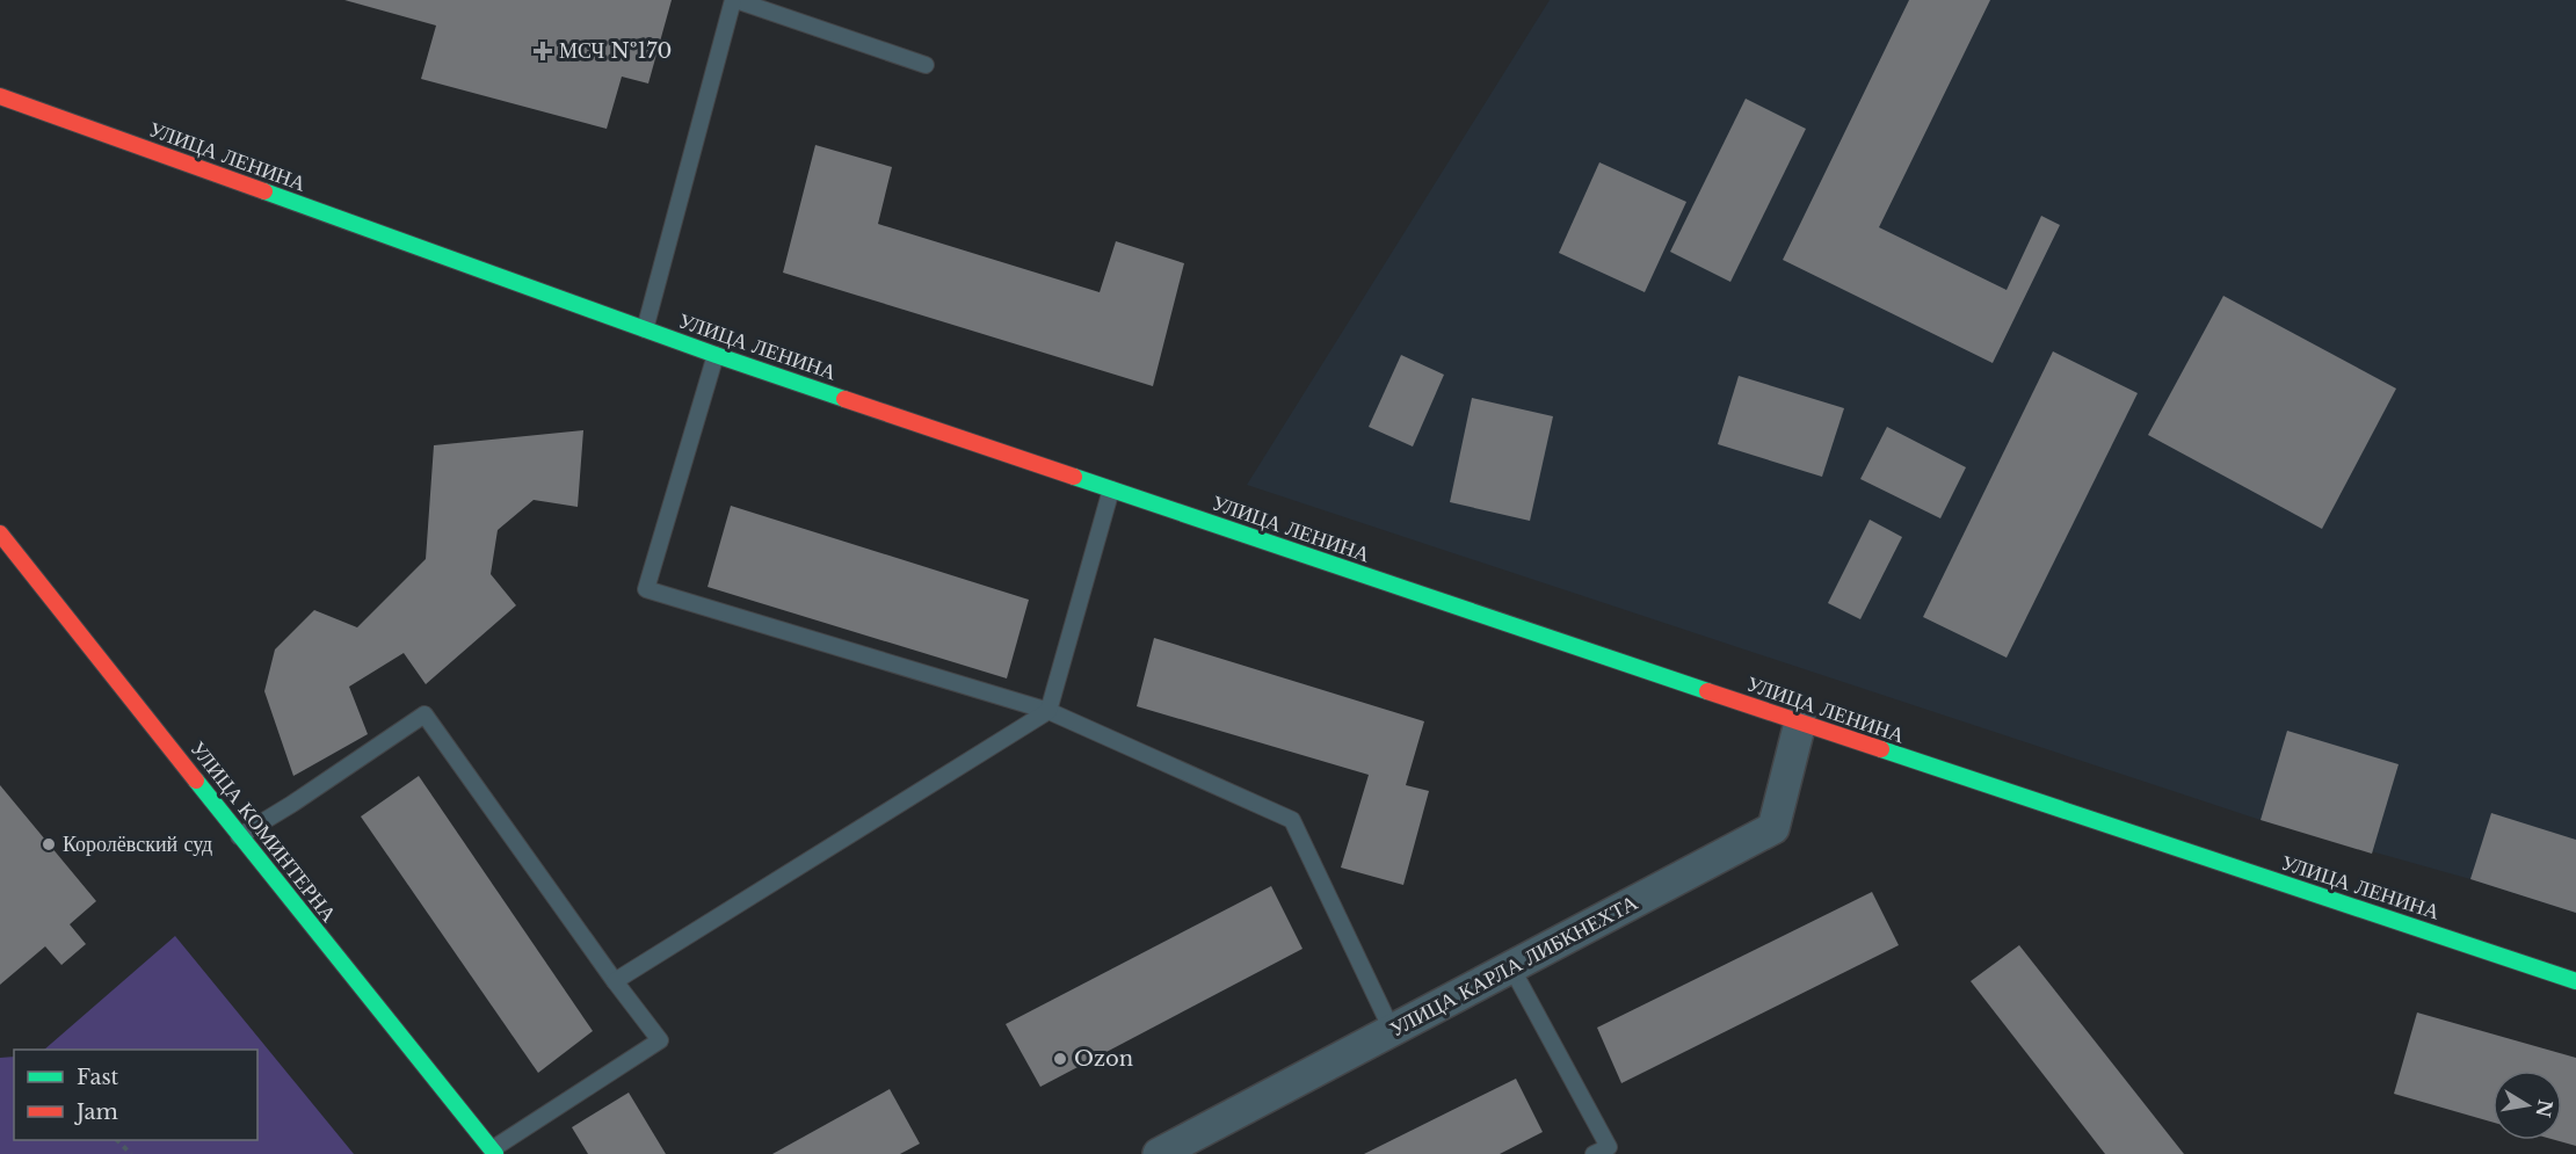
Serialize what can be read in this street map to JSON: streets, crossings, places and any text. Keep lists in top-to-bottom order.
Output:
{
  "streets": {
    "street": ["УЛИЦА ЛЕНИНА", "УЛИЦА КОМИНТЕРНА", "УЛИЦА КАРЛА ЛИБКНЕХТА"]
  },
  "crossings": [
    ["УЛИЦА ЛЕНИНА", "УЛИЦА КАРЛА ЛИБКНЕХТА"]
  ],
  "places": {
    "health": ["МСЧ №170"],
    "other": ["Королёвский суд", "Ozon"]
  },
  "legend": ["Fast", "Jam"],
  "north": "right"
}
